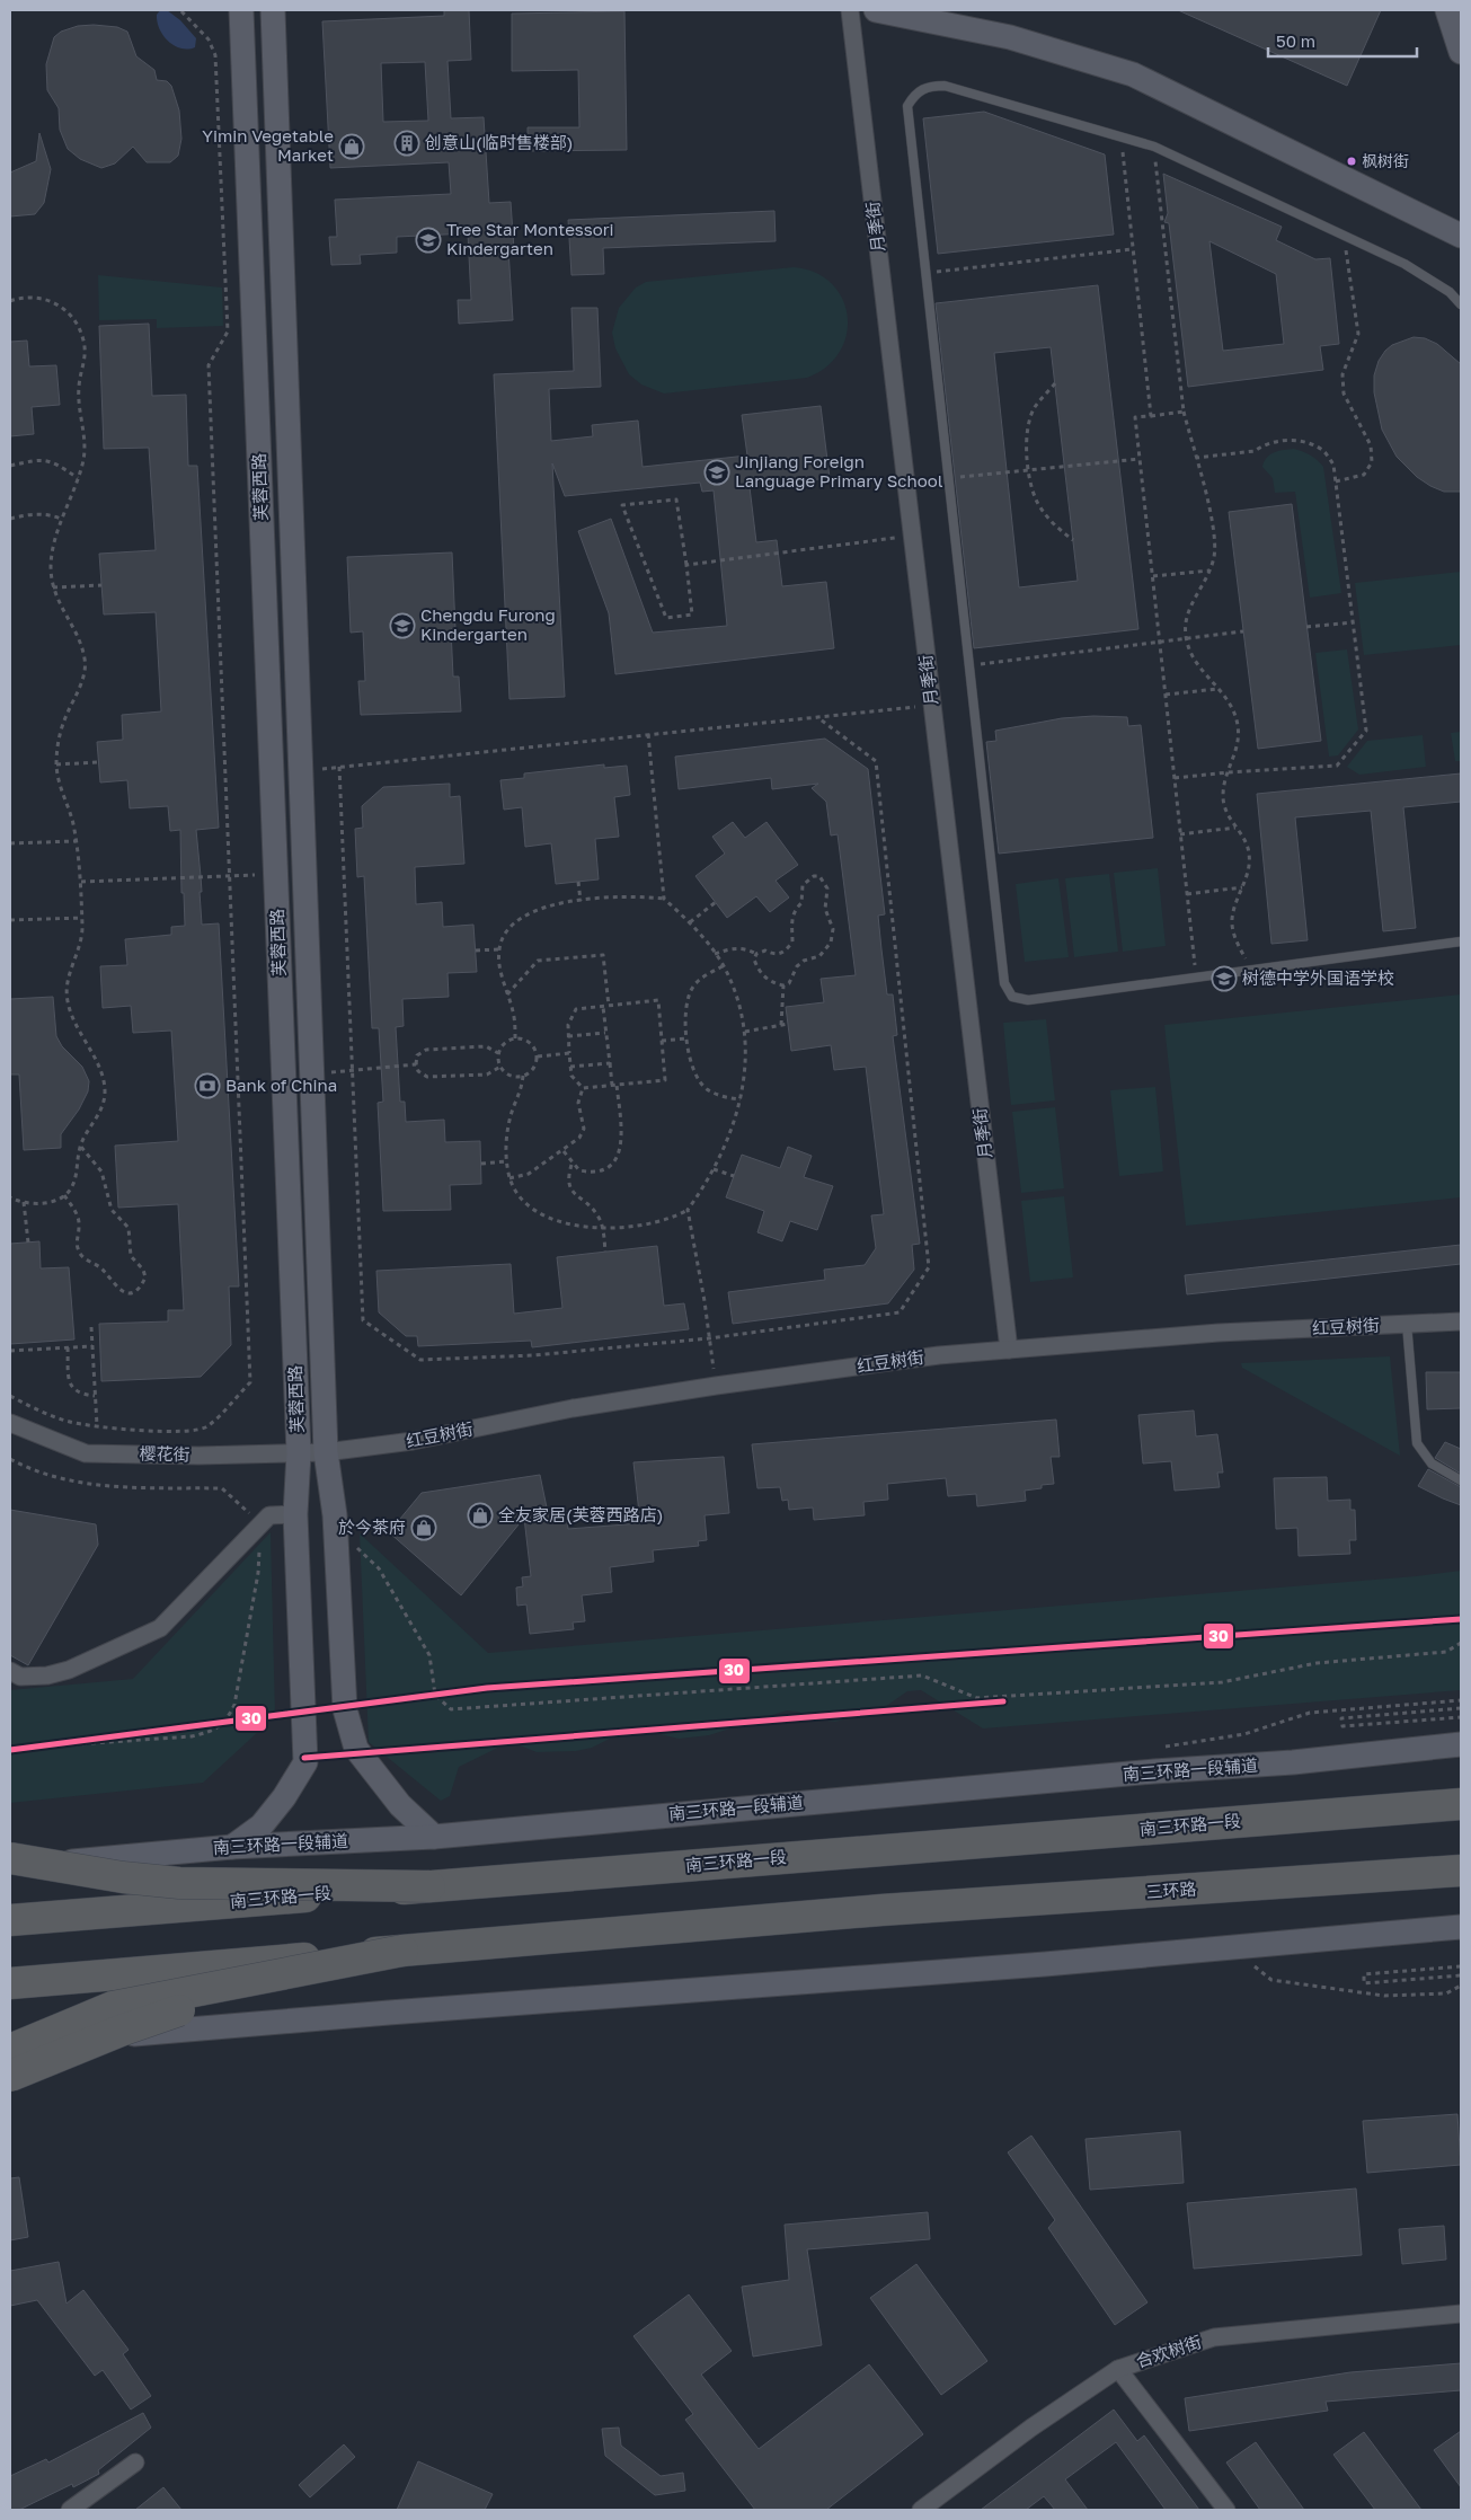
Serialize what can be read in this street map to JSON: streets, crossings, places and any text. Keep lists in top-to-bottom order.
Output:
{
  "streets": {
    "highway": ["南三环路一段", "三环路"],
    "main road": ["芙蓉西路", "南三环路一段辅道"],
    "street": [
      "月季街",
      "红豆树街",
      "樱花街",
      "合欢树街"
    ]
  },
  "crossings": [
    ["月季街", "红豆树街"],
    ["芙蓉西路", "红豆树街"],
    ["芙蓉西路", "樱花街"],
    ["芙蓉西路", "南三环路一段辅道"],
    ["红豆树街", "樱花街"]
  ],
  "places": {
    "building": ["创意山(临时售楼部)"],
    "shop": ["Yimin Vegetable Market", "全友家居(芙蓉西路店)", "於今茶府"],
    "other": ["枫树街"],
    "school or university": [
      "Tree Star Montessori Kindergarten",
      "Jinjiang Foreign Language Primary School",
      "Chengdu Furong Kindergarten",
      "树德中学外国语学校"
    ],
    "bank": ["Bank of China"]
  },
  "lines": ["transit line 30"],
  "scale_bar": "50 m"
}
